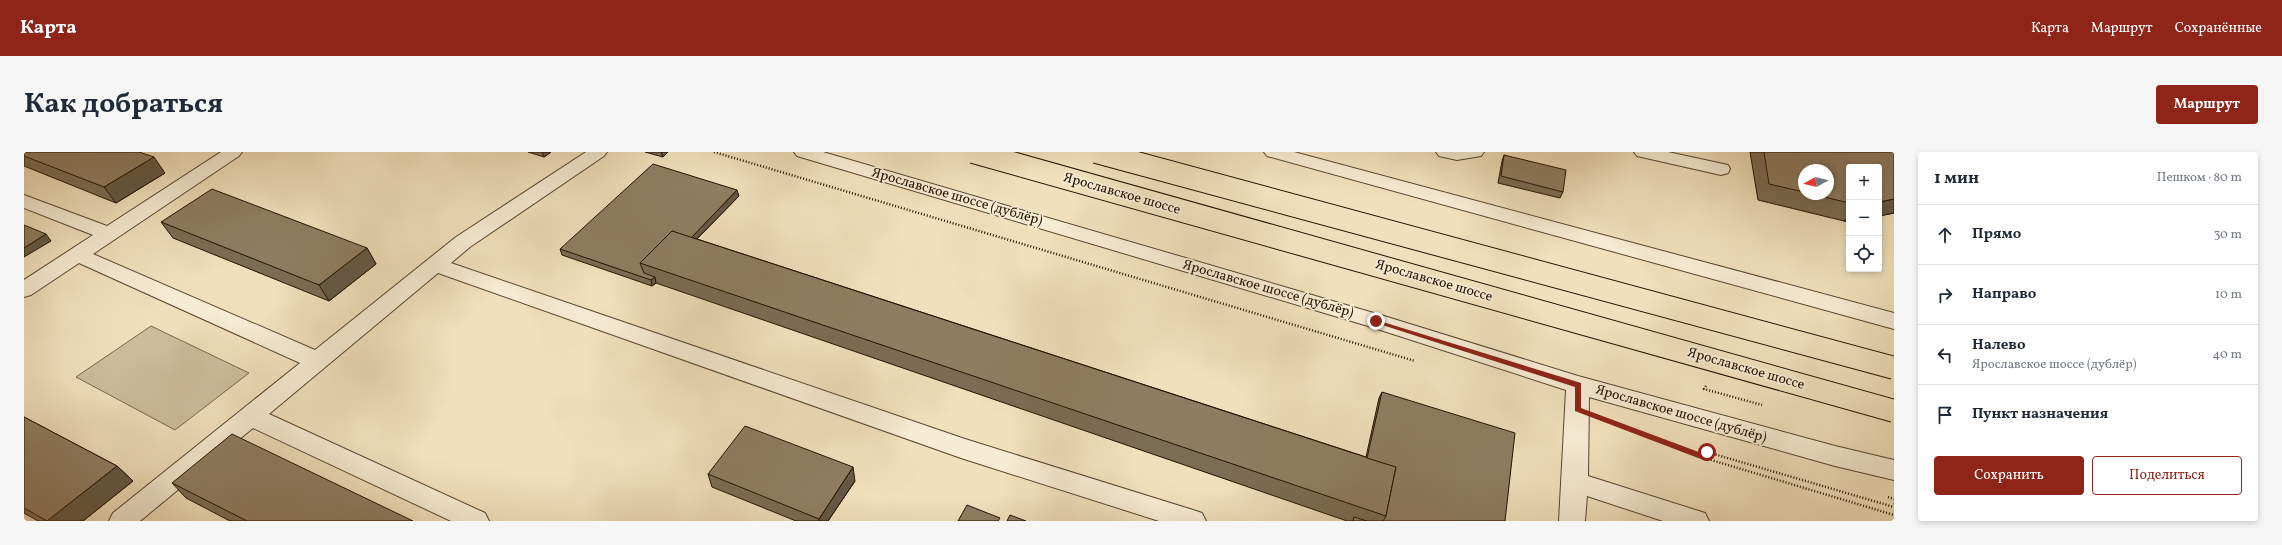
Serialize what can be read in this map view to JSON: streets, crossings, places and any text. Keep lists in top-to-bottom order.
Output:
{
  "streets": {
    "main road": ["Ярославское шоссе"],
    "street": ["Ярославское шоссе (дублёр)"]
  },
  "north": "left",
  "page": {
    "header": "Карта",
    "nav": ["Карта", "Маршрут", "Сохранённые"],
    "title": "Как добраться",
    "buttons": [
      "Маршрут",
      ["Сохранить", "Поделиться"]
    ],
    "heading": ["1 мин", "Пешком · 80 m"],
    "map_buttons": ["+", "−"],
    "list": [
      ["Прямо", "30 m"],
      ["Направо", "10 m"],
      ["Налево", "Ярославское шоссе (дублёр)", "40 m"],
      "Пункт назначения"
    ]
  }
}
